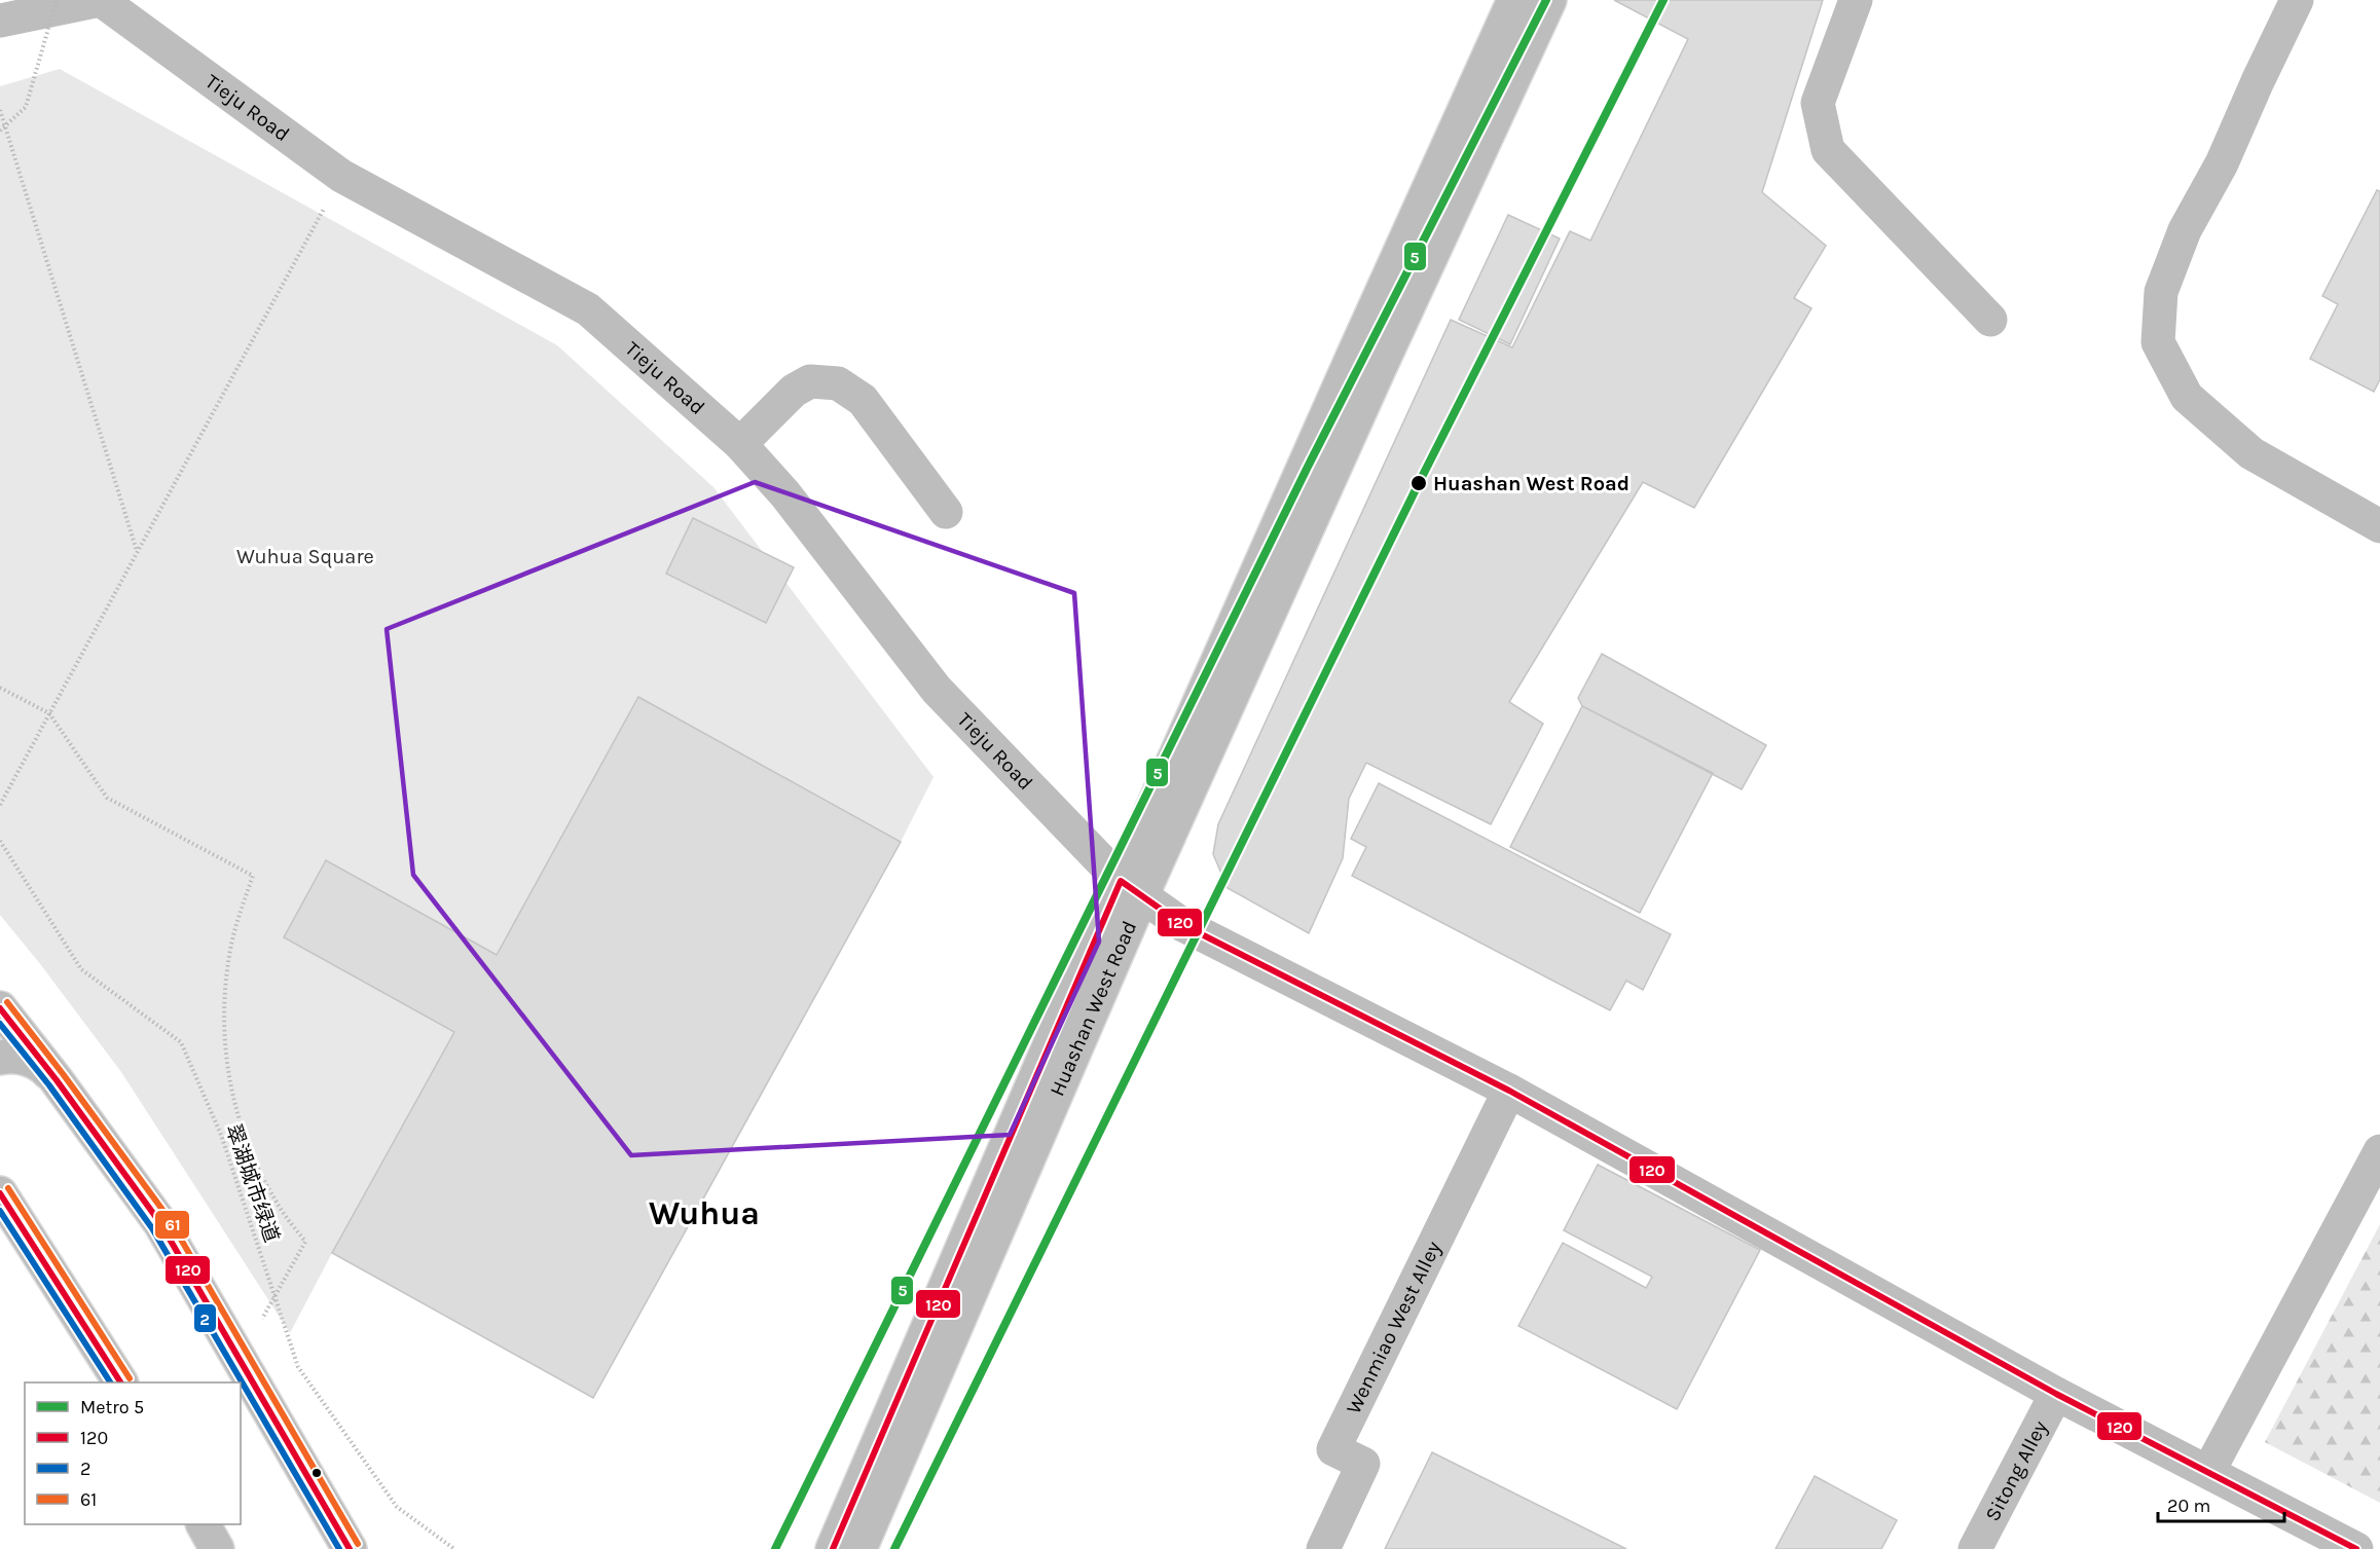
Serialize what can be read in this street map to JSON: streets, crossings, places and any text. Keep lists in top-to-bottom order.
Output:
{
  "streets": {
    "street": [
      "Tieju Road",
      "Huashan West Road",
      "Wenmiao West Alley",
      "Sitong Alley"
    ],
    "path": ["翠湖城市绿道"]
  },
  "crossings": [
    ["Tieju Road", "Huashan West Road"],
    ["Tieju Road", "Wenmiao West Alley"],
    ["Tieju Road", "Sitong Alley"]
  ],
  "districts": ["Wuhua"],
  "parks": ["Wuhua Square"],
  "places": ["Huashan West Road"],
  "lines": [
    "metro line 5",
    "transit line 120",
    "transit line 61",
    "transit line 2"
  ],
  "legend": [
    "Metro 5",
    "120",
    "2",
    "61"
  ],
  "scale_bar": "20 m"
}
